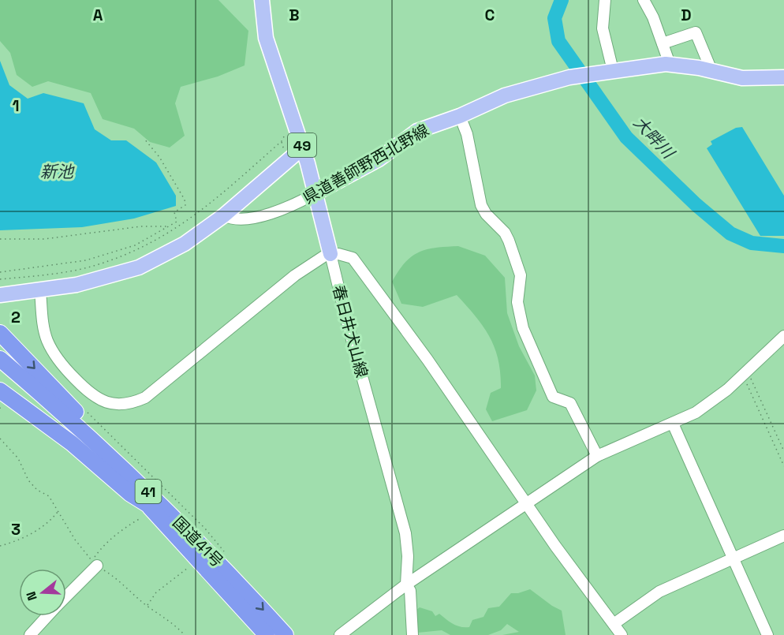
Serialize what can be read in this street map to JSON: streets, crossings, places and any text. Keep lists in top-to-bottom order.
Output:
{
  "streets": {
    "highway": ["41", "国道41号"],
    "main road": ["49", "県道善師野西北野線", "春日井犬山線"]
  },
  "crossings": [
    ["県道善師野西北野線", "春日井犬山線"]
  ],
  "water": ["大畔川", "新池"],
  "north": "left",
  "grid": {
    "columns": [
      "A",
      "B",
      "C",
      "D"
    ],
    "rows": ["1", "2", "3"]
  }
}
